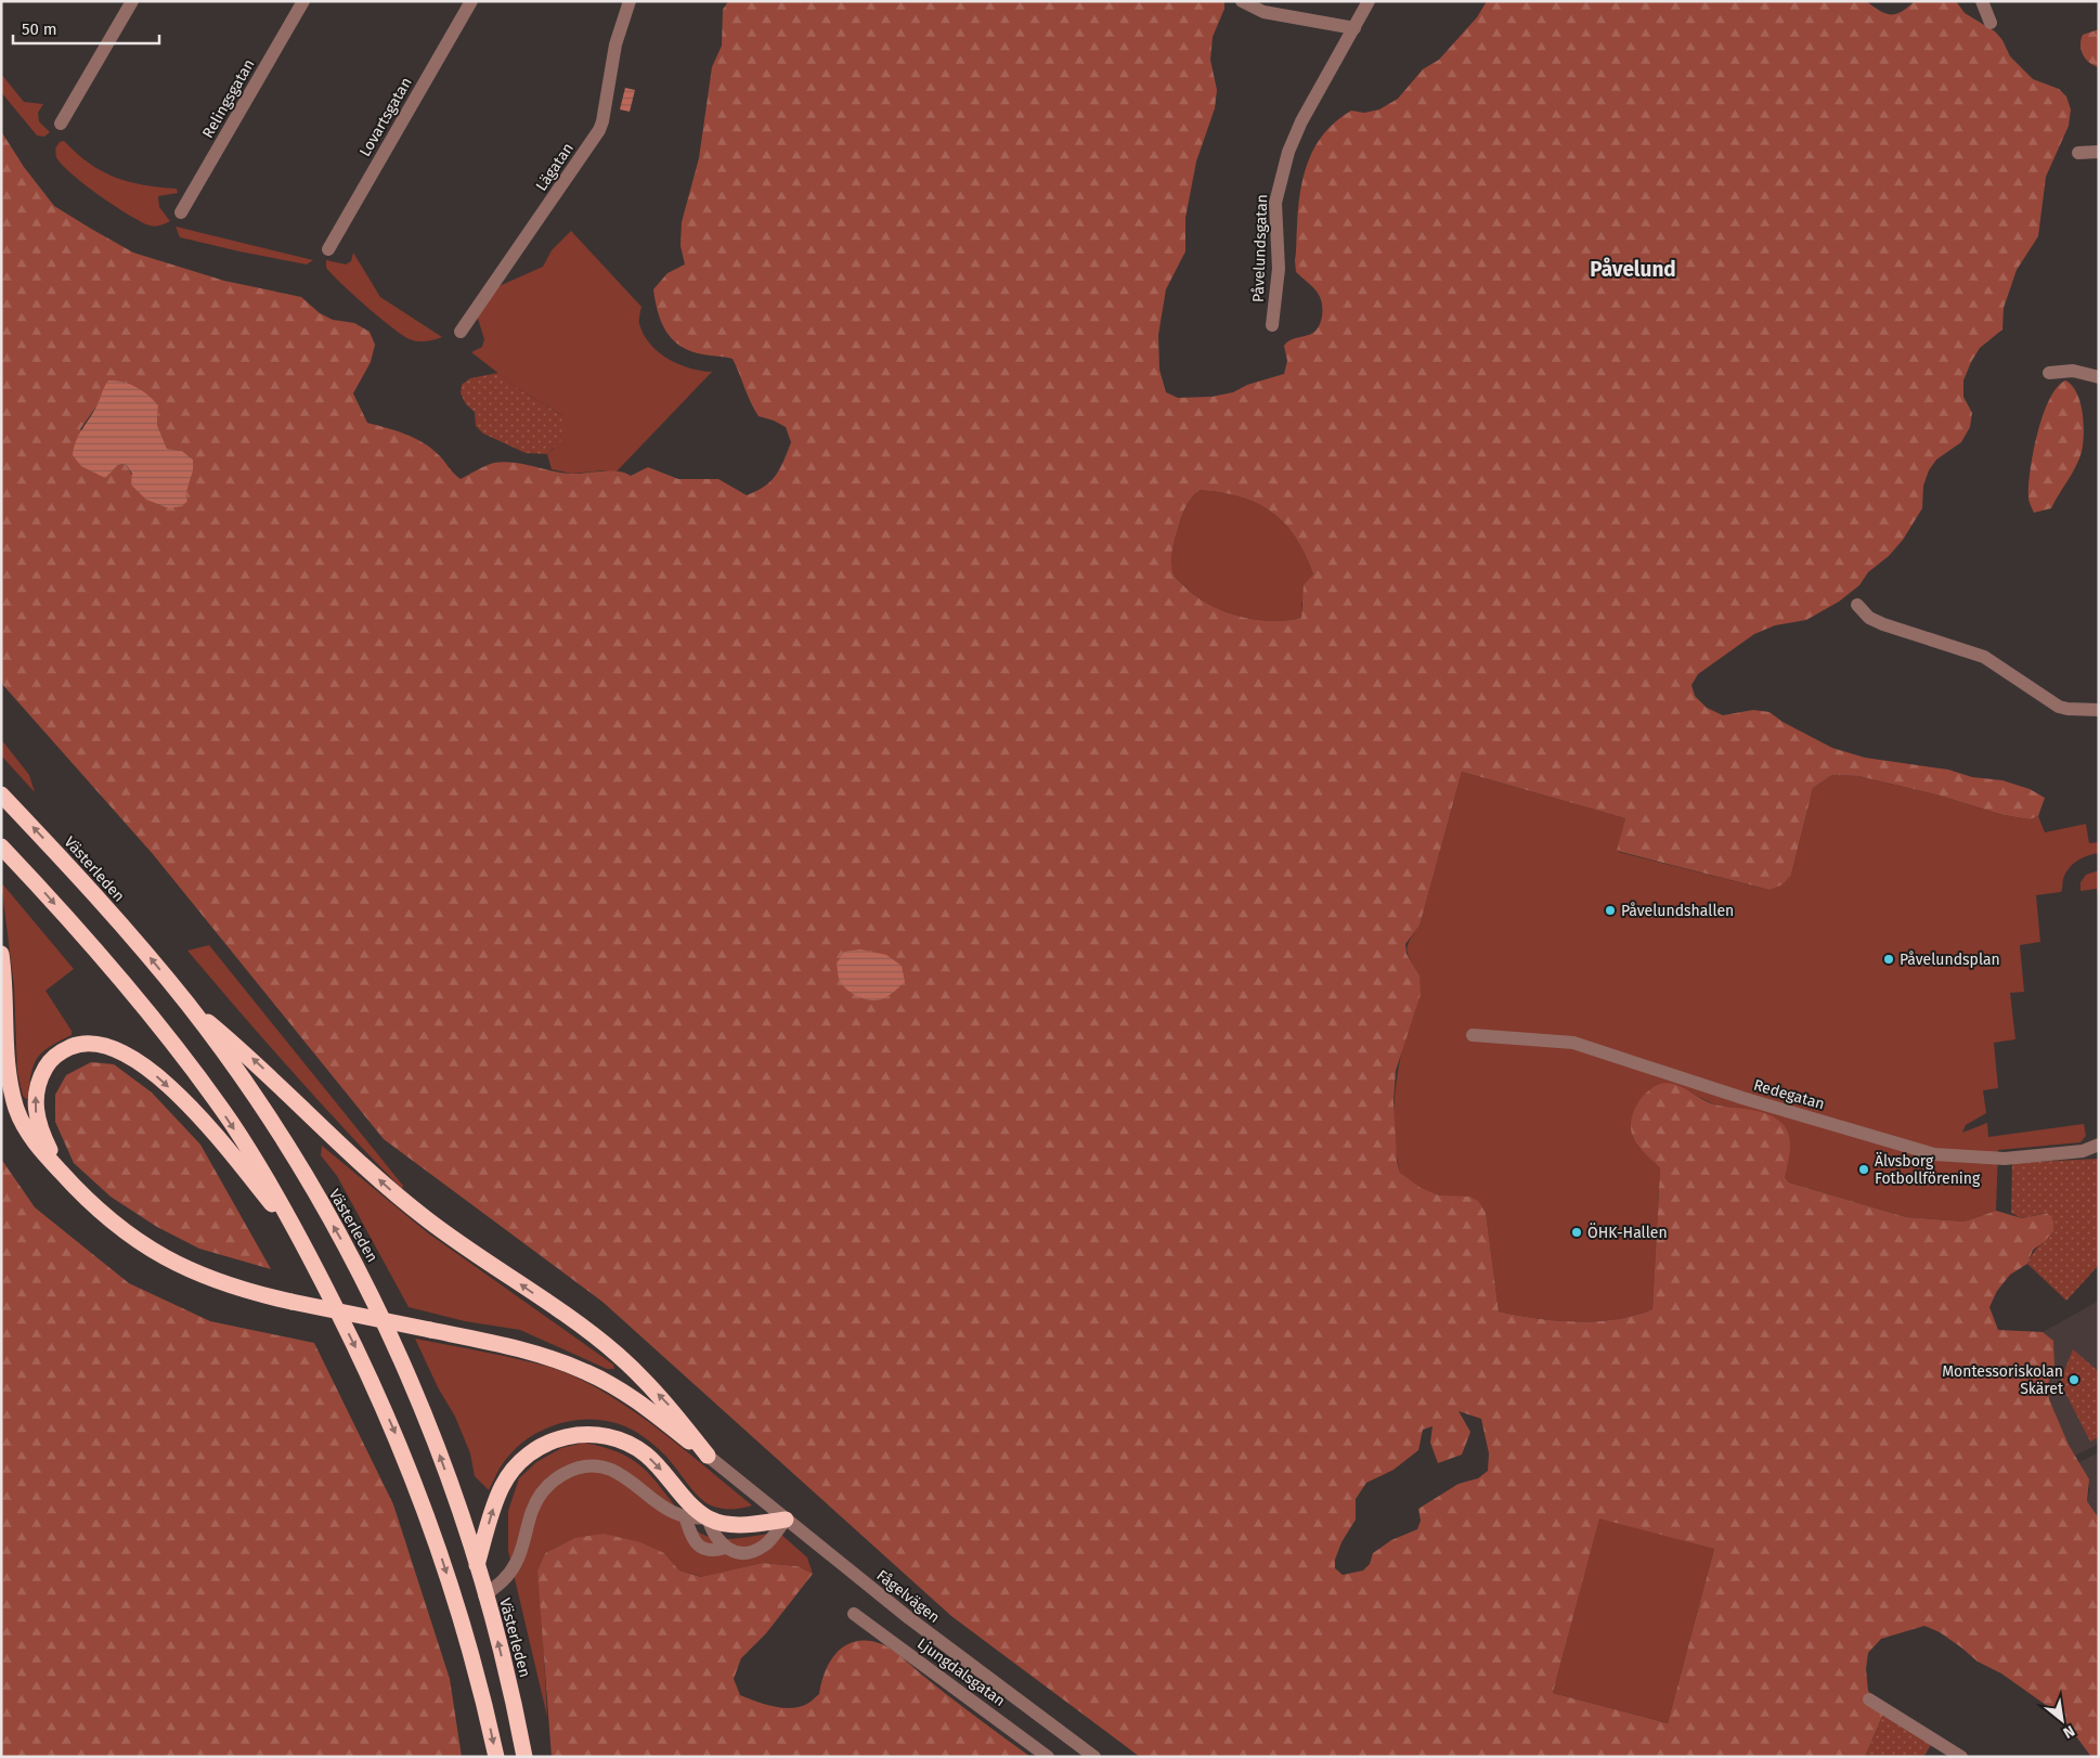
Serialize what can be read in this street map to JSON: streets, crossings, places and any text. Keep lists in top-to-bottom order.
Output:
{
  "streets": {
    "highway": ["Västerleden"],
    "street": [
      "Relingsgatan",
      "Lovartsgatan",
      "Lägatan",
      "Påvelundsgatan",
      "Redegatan",
      "Fågelvägen",
      "Ljungdalsgatan"
    ]
  },
  "districts": ["Påvelund"],
  "places": [
    "Påvelundshallen",
    "Påvelundsplan",
    "Älvsborg Fotbollförening",
    "ÖHK-Hallen",
    "Montessoriskolan Skäret"
  ],
  "scale_bar": "50 m",
  "north": "bottom right"
}
